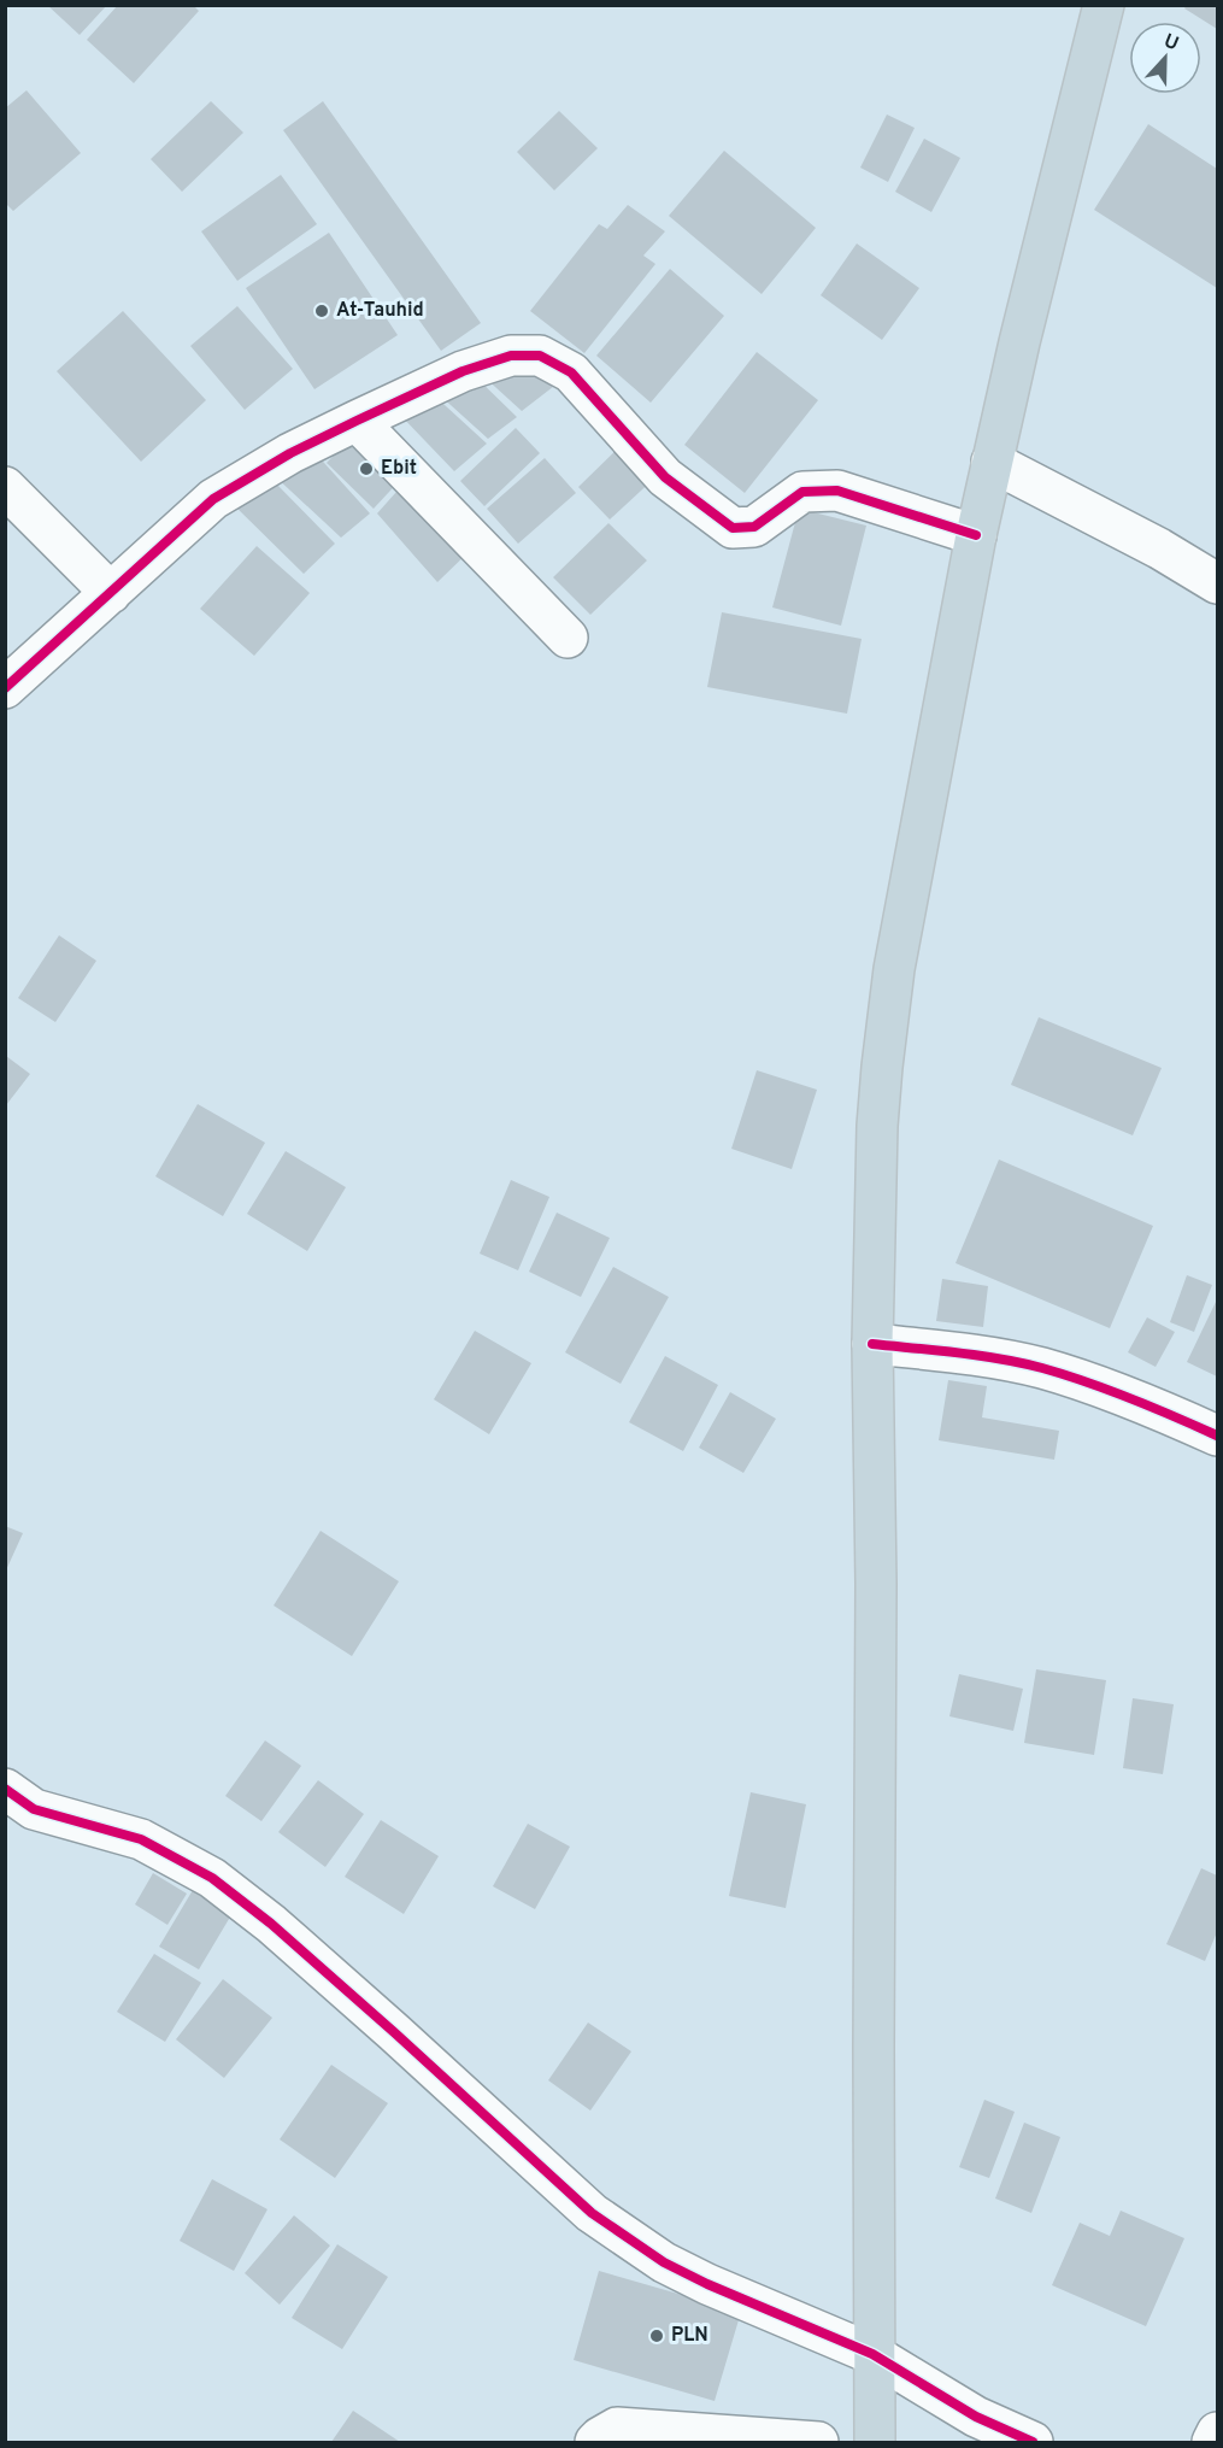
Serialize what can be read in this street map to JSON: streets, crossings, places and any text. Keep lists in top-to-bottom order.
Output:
{
  "places": ["At-Tauhid", "Ebit", "PLN"],
  "north": "top"
}
